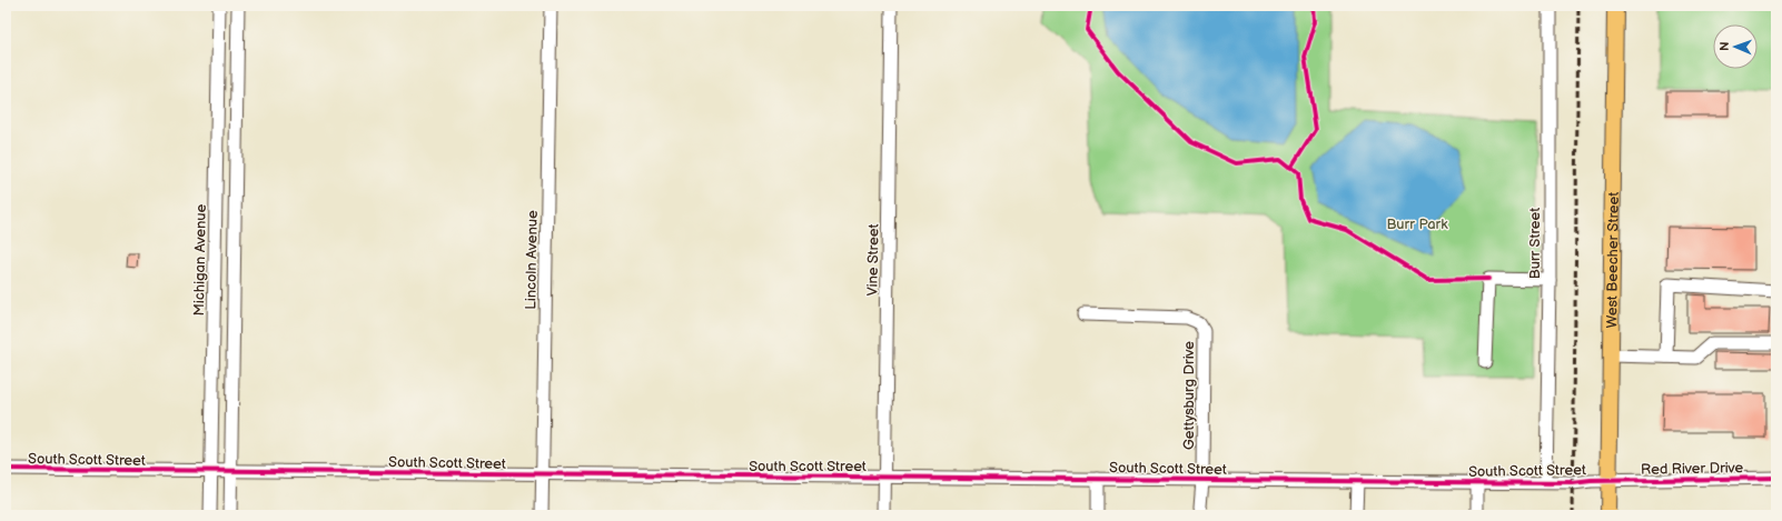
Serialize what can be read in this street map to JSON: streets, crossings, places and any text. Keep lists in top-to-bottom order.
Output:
{
  "streets": {
    "main road": ["West Beecher Street"],
    "street": [
      "Burr Street",
      "Michigan Avenue",
      "Lincoln Avenue",
      "Vine Street",
      "Gettysburg Drive",
      "South Scott Street",
      "Red River Drive"
    ]
  },
  "crossings": [
    ["Burr Street", "South Scott Street"],
    ["Michigan Avenue", "South Scott Street"],
    ["Lincoln Avenue", "South Scott Street"],
    ["Vine Street", "South Scott Street"],
    ["West Beecher Street", "South Scott Street"],
    ["West Beecher Street", "Red River Drive"],
    ["Gettysburg Drive", "South Scott Street"],
    ["South Scott Street", "Red River Drive"]
  ],
  "parks": ["Burr Park"],
  "north": "left"
}
